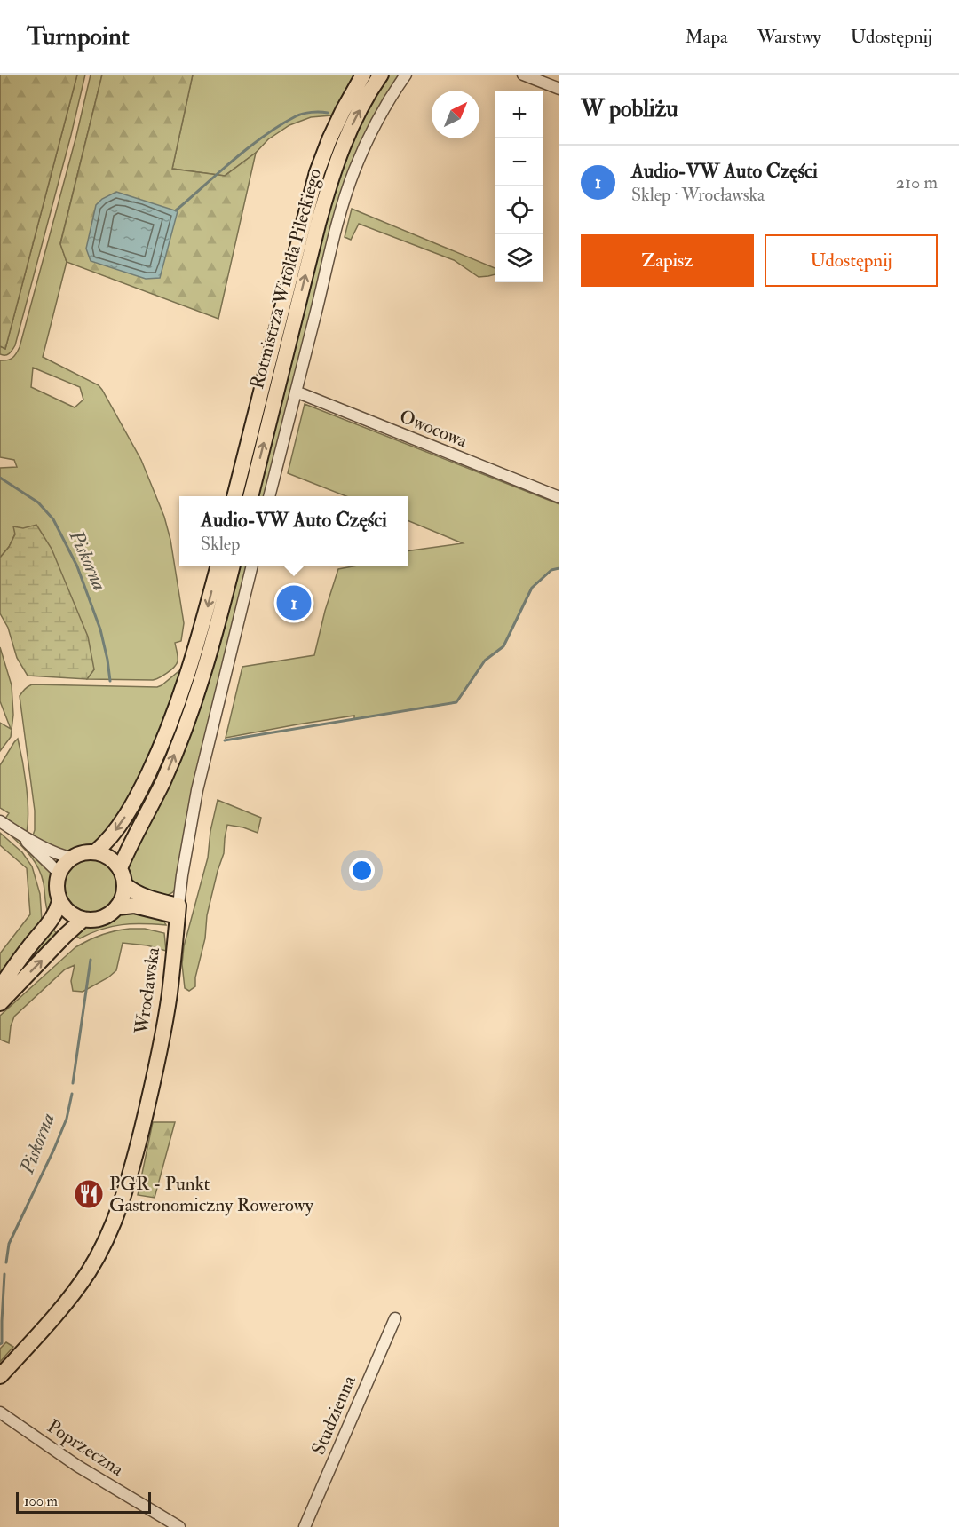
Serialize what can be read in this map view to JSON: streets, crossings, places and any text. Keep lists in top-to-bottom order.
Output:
{
  "streets": {
    "main road": ["Rotmistrza Witolda Pileckiego", "Wrocławska"],
    "street": ["Owocowa", "Studzienna", "Poprzeczna"]
  },
  "water": ["Piskorna"],
  "places": {
    "restaurant": ["PGR - Punkt Gastronomiczny Rowerowy"]
  },
  "scale_bar": "100 m",
  "north": "top right",
  "page": {
    "header": "Turnpoint",
    "nav": ["Mapa", "Warstwy", "Udostępnij"],
    "heading": "W pobliżu",
    "map_buttons": ["+", "−"],
    "list": [
      {
        "mark": "1",
        "name": "Audio-VW Auto Części",
        "note": "Sklep · Wrocławska",
        "value": "210 m"
      }
    ],
    "buttons": ["Zapisz", "Udostępnij"],
    "popup": ["Audio-VW Auto Części", "Sklep"],
    "pins": "1",
    "scale": "100 m"
  }
}
